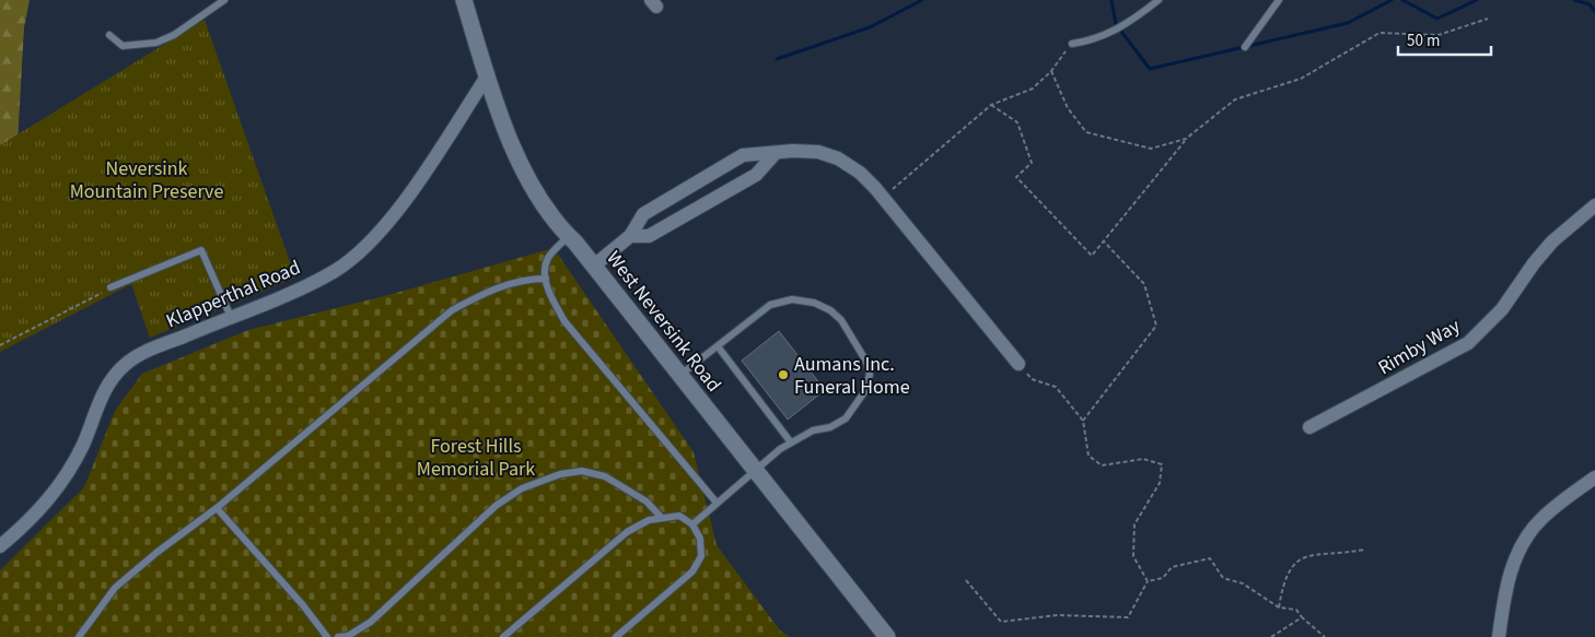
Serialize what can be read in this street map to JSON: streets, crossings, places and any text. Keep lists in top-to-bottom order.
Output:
{
  "streets": {
    "street": ["Klapperthal Road", "West Neversink Road", "Rimby Way"]
  },
  "crossings": [
    ["Klapperthal Road", "West Neversink Road"]
  ],
  "parks": ["Neversink Mountain Preserve", "Forest Hills Memorial Park"],
  "places": ["Aumans Inc. Funeral Home"],
  "scale_bar": "50 m"
}
